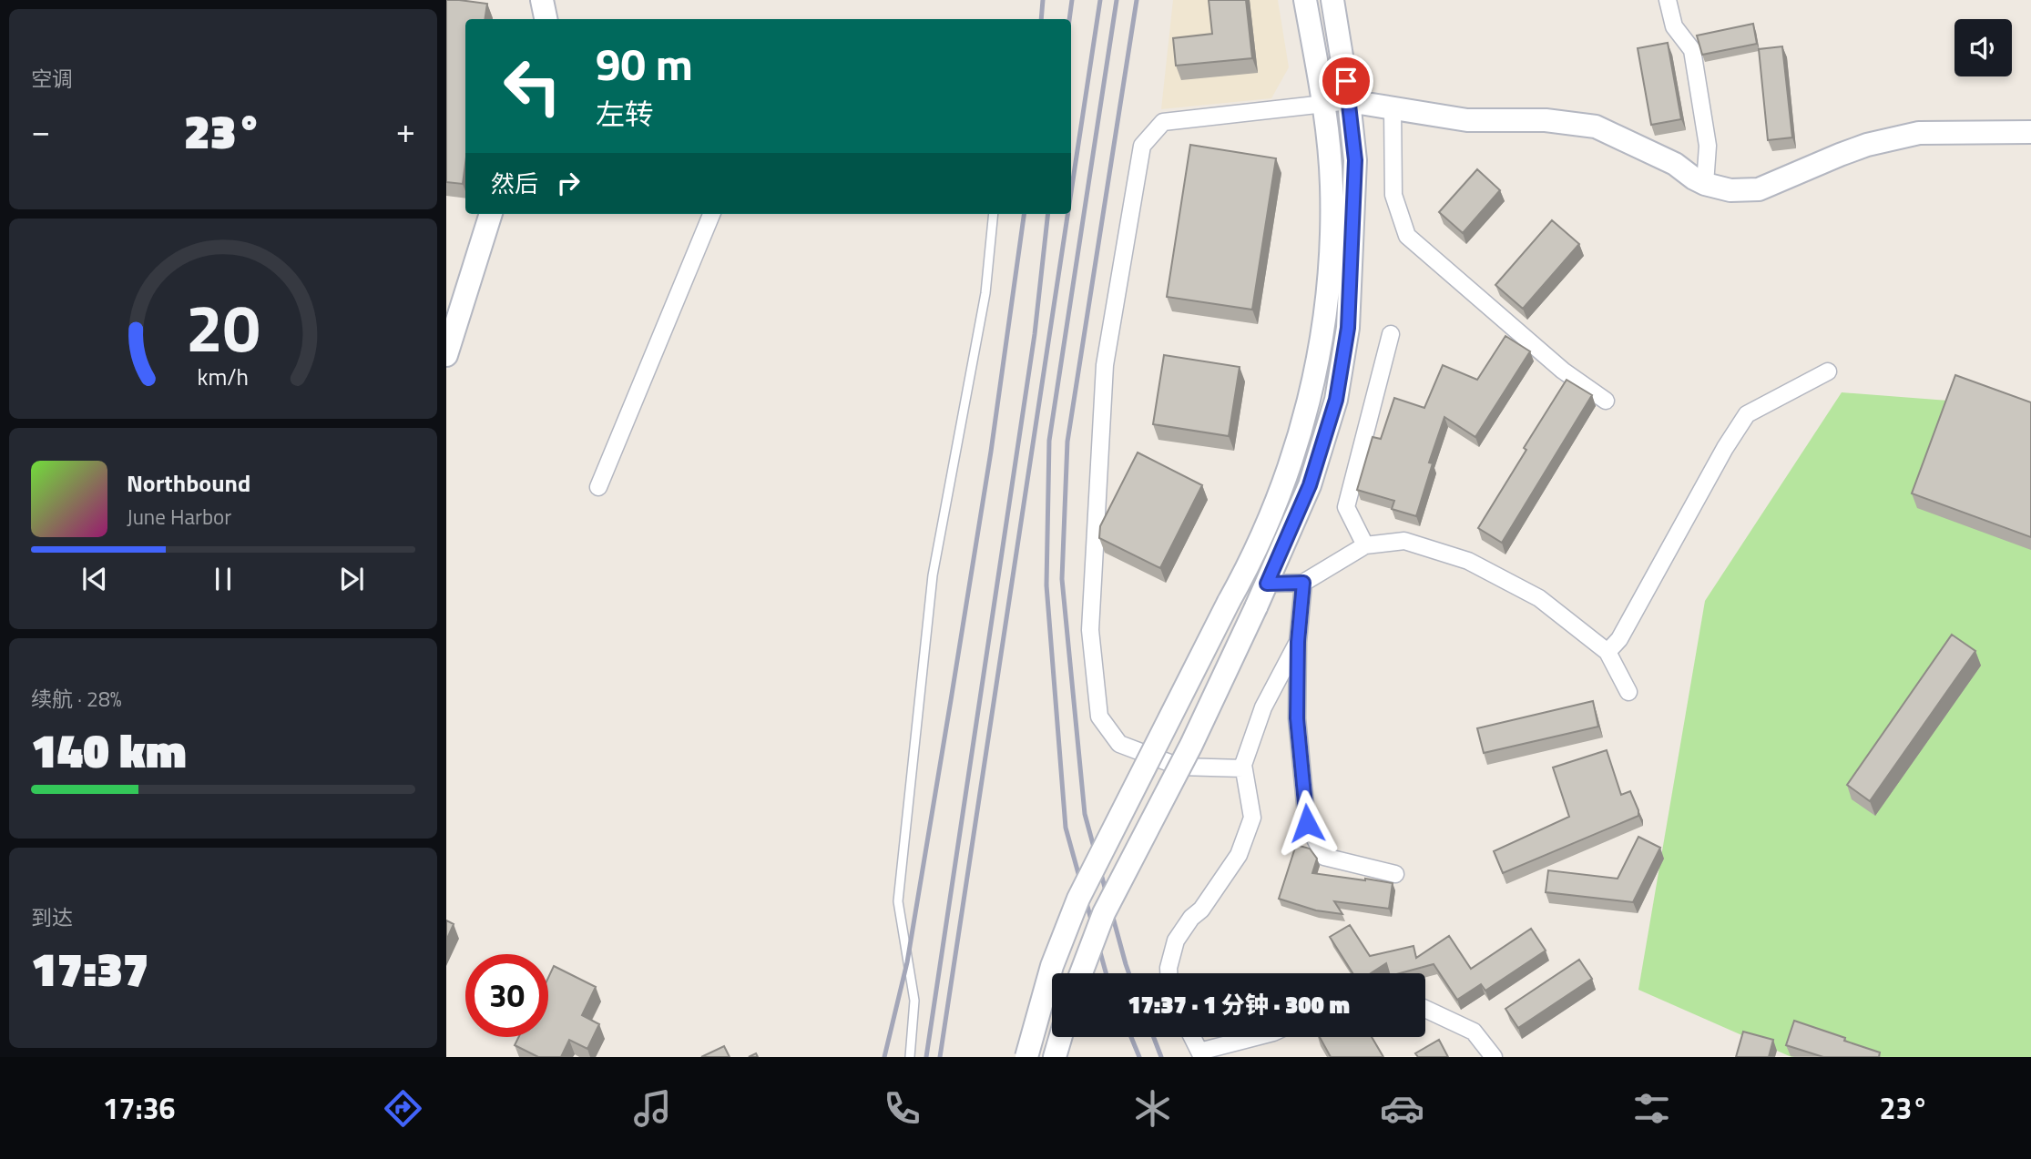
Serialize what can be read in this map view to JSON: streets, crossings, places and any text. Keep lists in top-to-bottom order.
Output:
{
  "page": {
    "tile": [
      "空调",
      ["续航 · 28%", "140 km"],
      ["到达", "17:37"]
    ],
    "turn": ["90 m", "左转"],
    "heat": ["−", "23°", "+"],
    "then": "然后",
    "song": ["Northbound", "June Harbor"],
    "limit": "30",
    "trip": "17:37 · 1 分钟 · 300 m",
    "tabs": ["17:36", "23°"],
    "gauge": ["20", "km/h"]
  }
}
